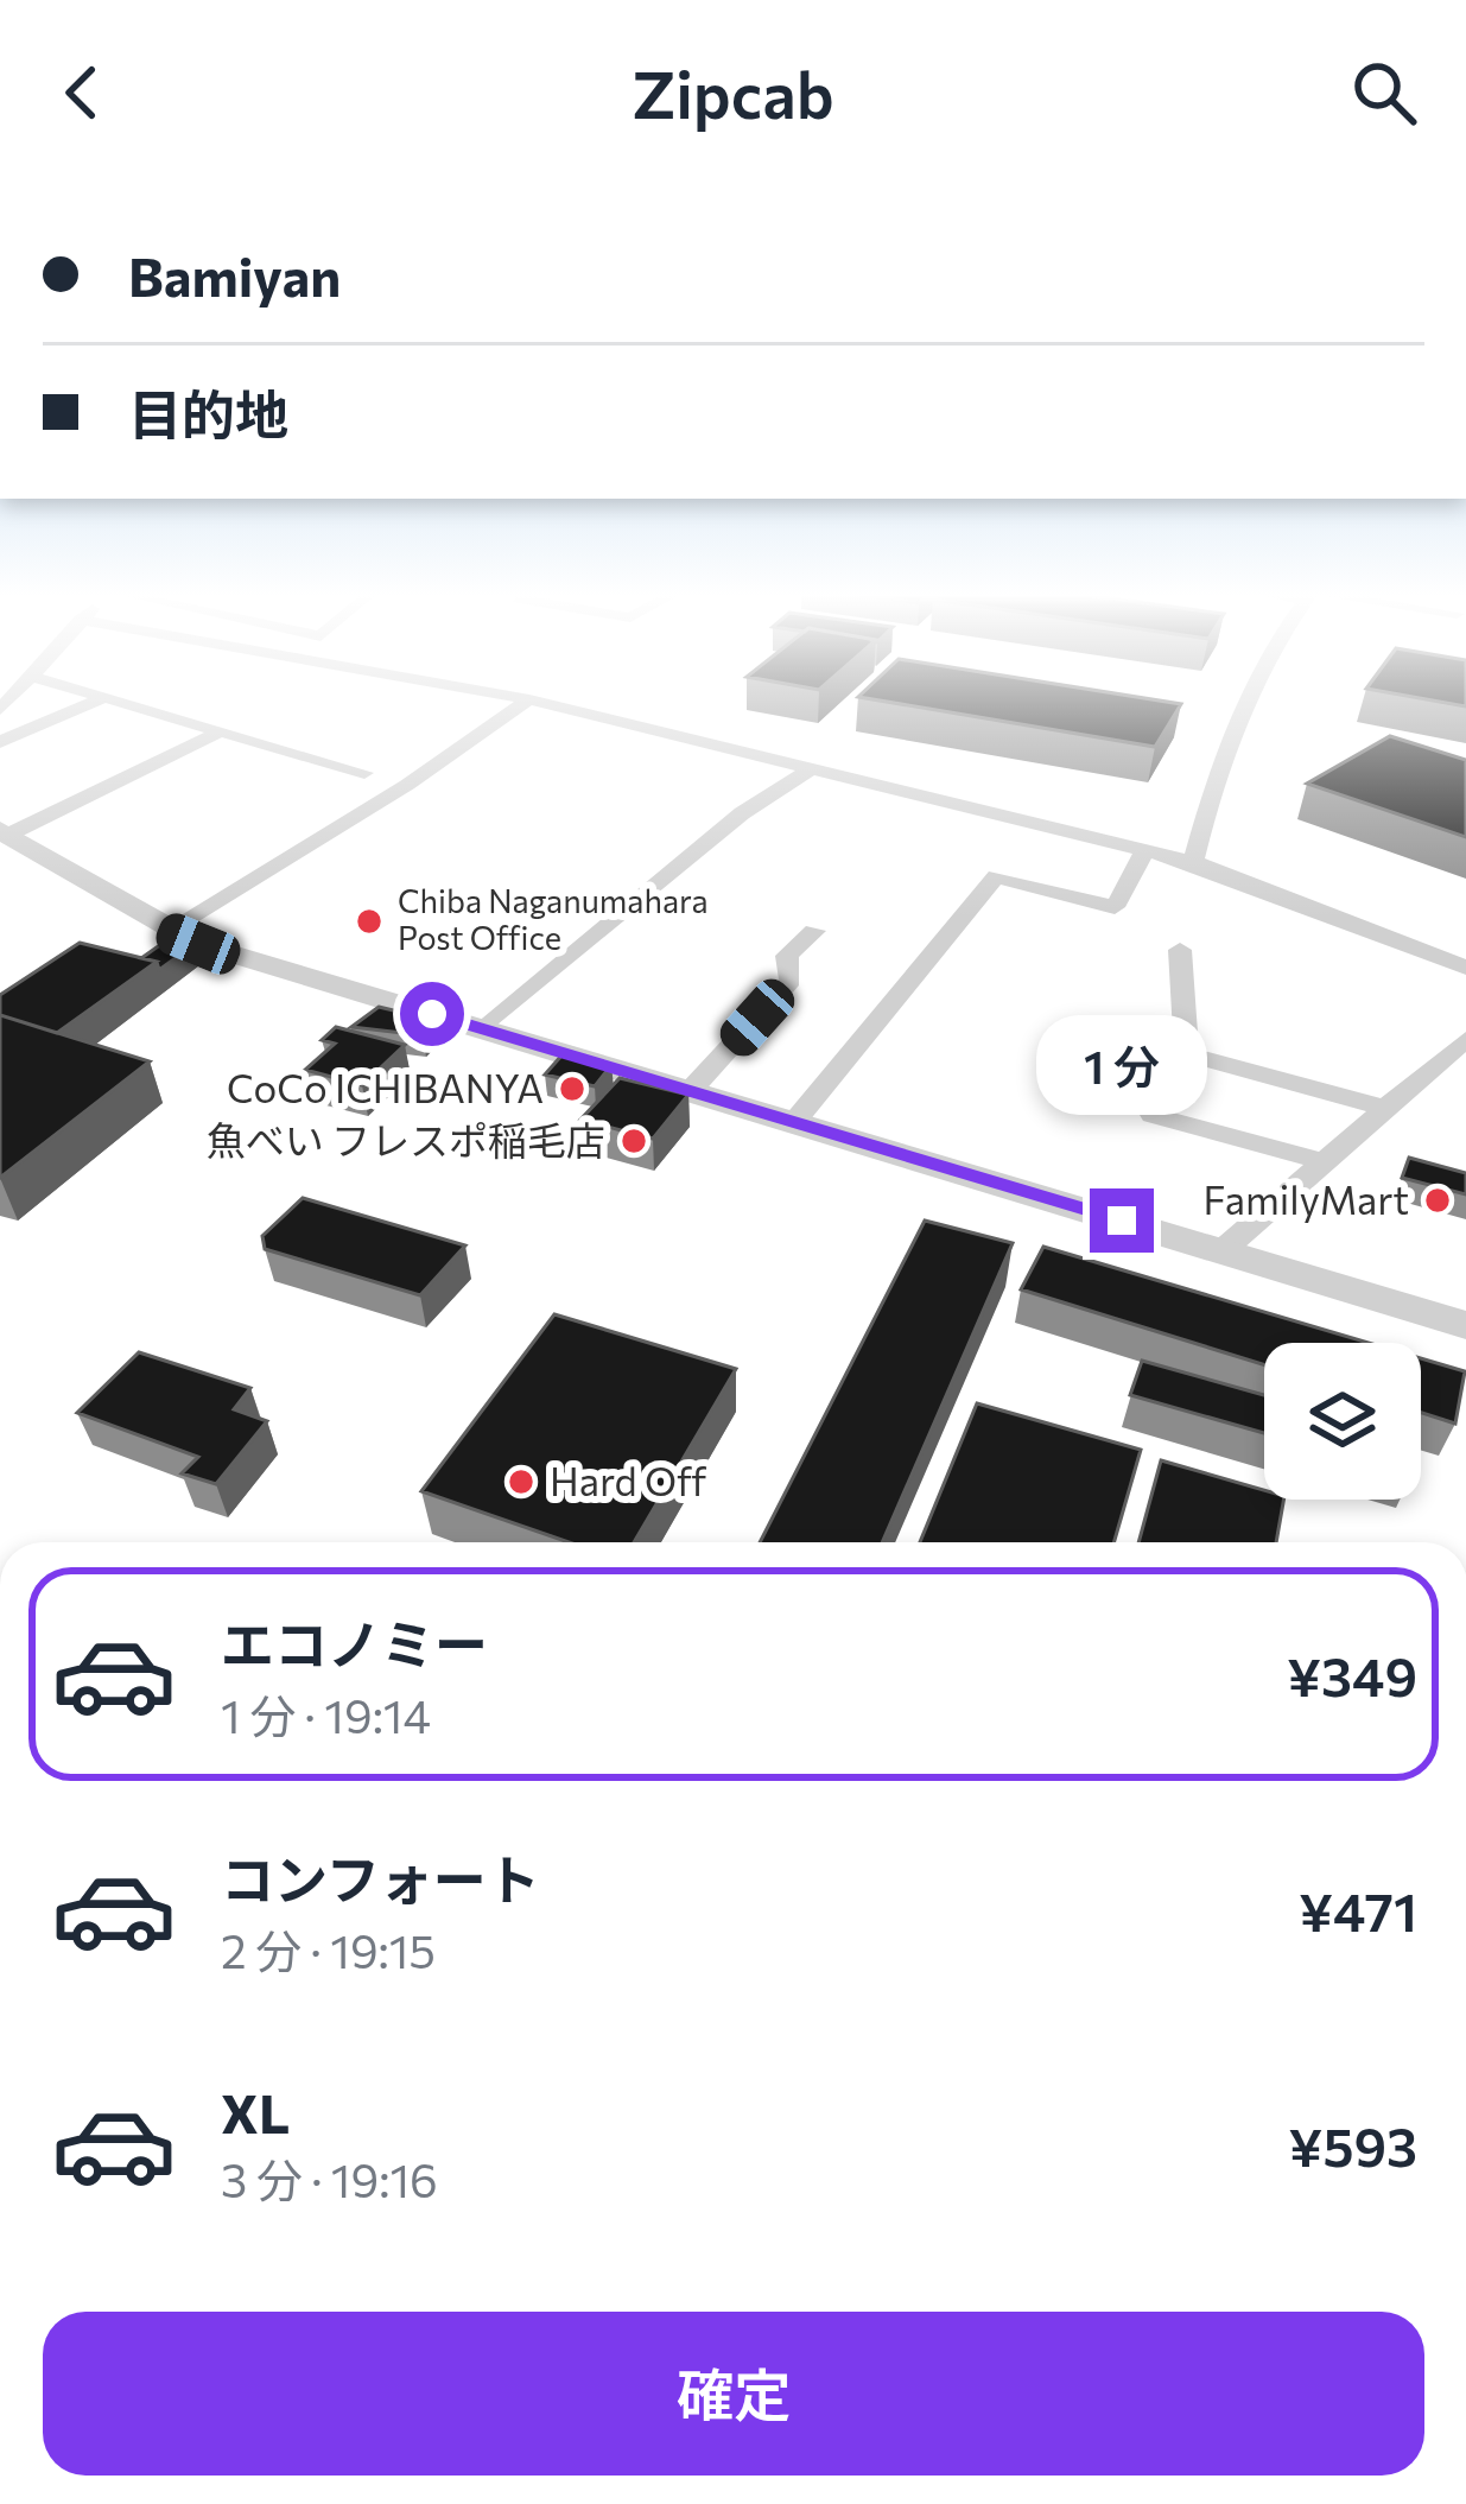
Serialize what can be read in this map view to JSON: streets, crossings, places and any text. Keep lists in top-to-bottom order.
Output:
{
  "places": [
    "Chiba Naganumahara Post Office",
    "CoCo ICHIBANYA",
    "魚べい フレスポ稲毛店",
    "FamilyMart",
    "Hard Off"
  ],
  "page": {
    "header": "Zipcab",
    "banner": ["Bamiyan", "目的地"],
    "bubble": "1 分",
    "list": [
      {
        "name": "エコノミー",
        "note": "1 分 · 19:14",
        "value": "¥349"
      },
      {
        "name": "コンフォート",
        "note": "2 分 · 19:15",
        "value": "¥471"
      },
      {
        "name": "XL",
        "note": "3 分 · 19:16",
        "value": "¥593"
      }
    ],
    "buttons": "確定"
  }
}
